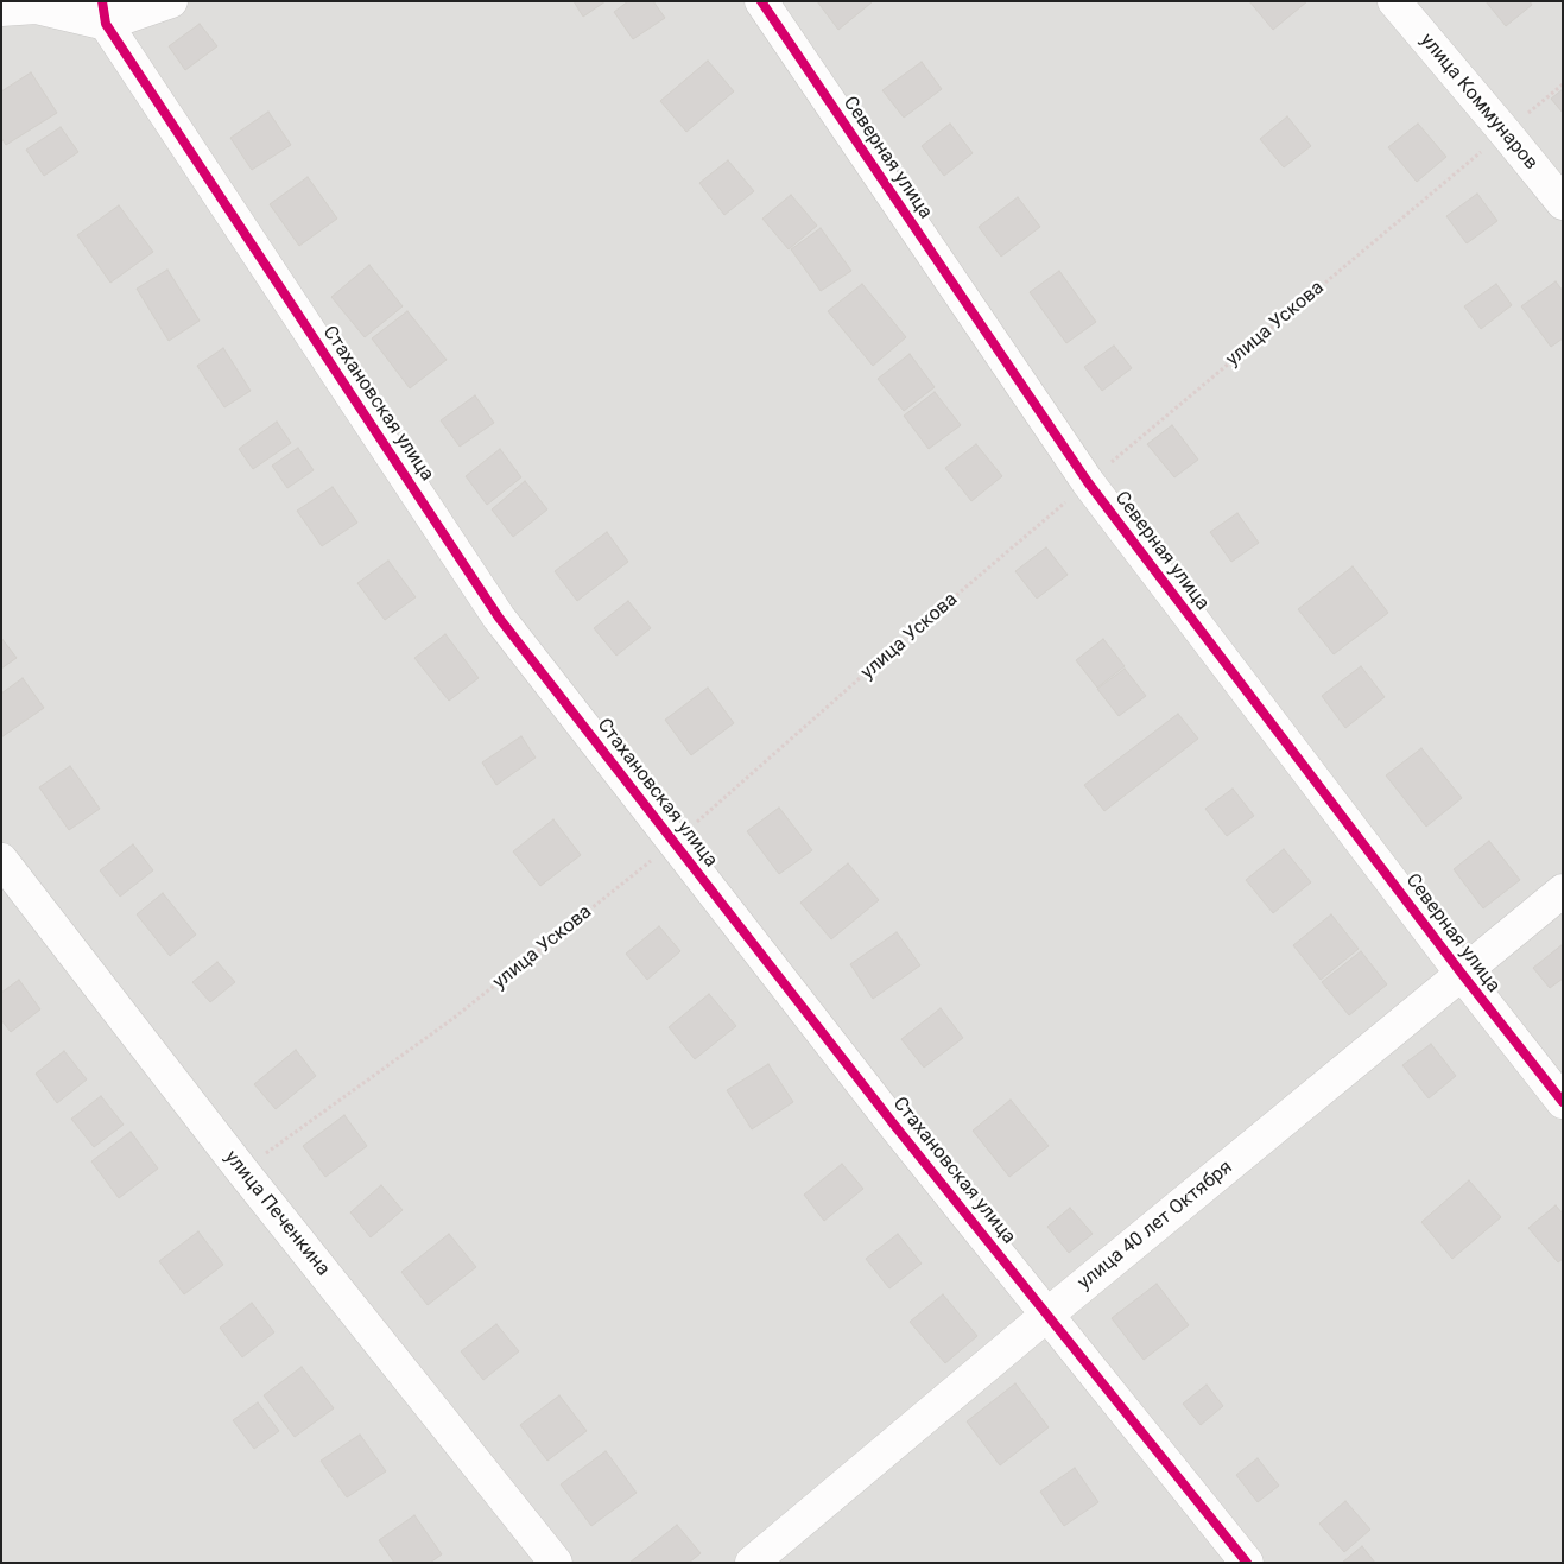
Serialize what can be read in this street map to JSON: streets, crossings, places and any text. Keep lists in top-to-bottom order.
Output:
{
  "streets": {
    "street": [
      "улица Коммунаров",
      "Северная улица",
      "Стахановская улица",
      "улица Печенкина",
      "улица 40 лет Октября"
    ],
    "path": ["улица Ускова"]
  },
  "crossings": [
    ["улица Коммунаров", "улица Ускова"],
    ["Северная улица", "улица Ускова"],
    ["Северная улица", "улица 40 лет Октября"],
    ["улица Ускова", "Стахановская улица"],
    ["улица Ускова", "улица Печенкина"],
    ["Стахановская улица", "улица 40 лет Октября"]
  ]
}
